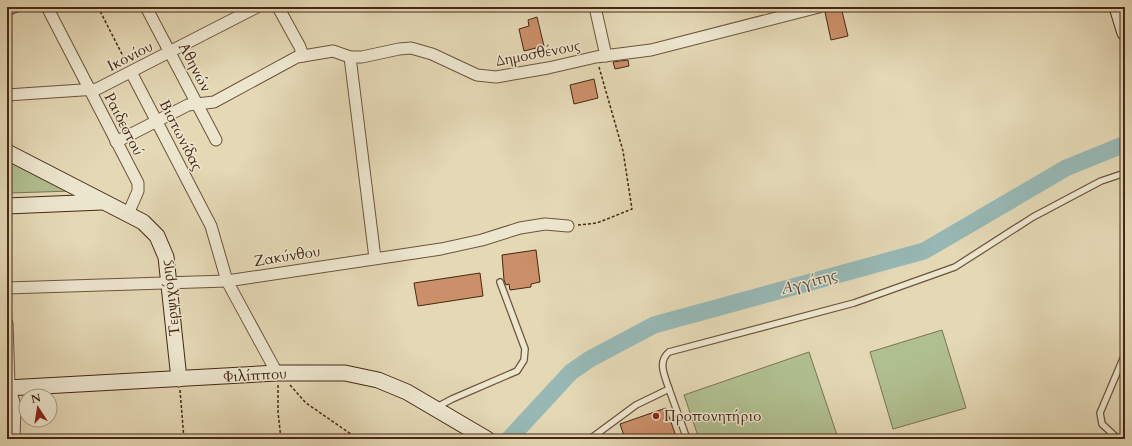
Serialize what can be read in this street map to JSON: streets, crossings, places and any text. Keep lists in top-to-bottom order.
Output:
{
  "streets": {
    "main road": ["Τερψιχόρης", "Φιλίππου"],
    "street": [
      "Δημοσθένους",
      "Ικονίου",
      "Αθηνών",
      "Ραιδεστού",
      "Βιστωνίδας",
      "Ζακύνθου"
    ]
  },
  "crossings": [
    ["Δημοσθένους", "Αθηνών"],
    ["Δημοσθένους", "Ραιδεστού"],
    ["Δημοσθένους", "Βιστωνίδας"],
    ["Ικονίου", "Αθηνών"],
    ["Ικονίου", "Ραιδεστού"],
    ["Ικονίου", "Βιστωνίδας"],
    ["Ραιδεστού", "Τερψιχόρης"],
    ["Βιστωνίδας", "Ζακύνθου"],
    ["Βιστωνίδας", "Φιλίππου"],
    ["Ζακύνθου", "Τερψιχόρης"],
    ["Τερψιχόρης", "Φιλίππου"]
  ],
  "water": ["Αγγίτης"],
  "places": ["Προπονητήριο"],
  "north": "top"
}
